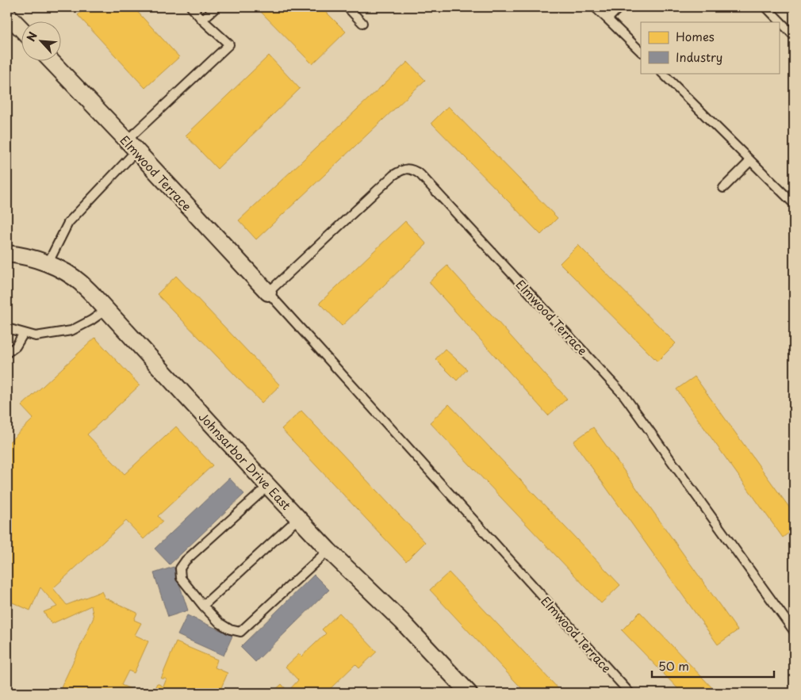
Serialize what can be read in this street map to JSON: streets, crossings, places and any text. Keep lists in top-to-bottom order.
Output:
{
  "streets": {
    "street": ["Elmwood Terrace", "Johnsarbor Drive East"]
  },
  "legend": ["Homes", "Industry"],
  "scale_bar": "50 m",
  "north": "top left"
}
